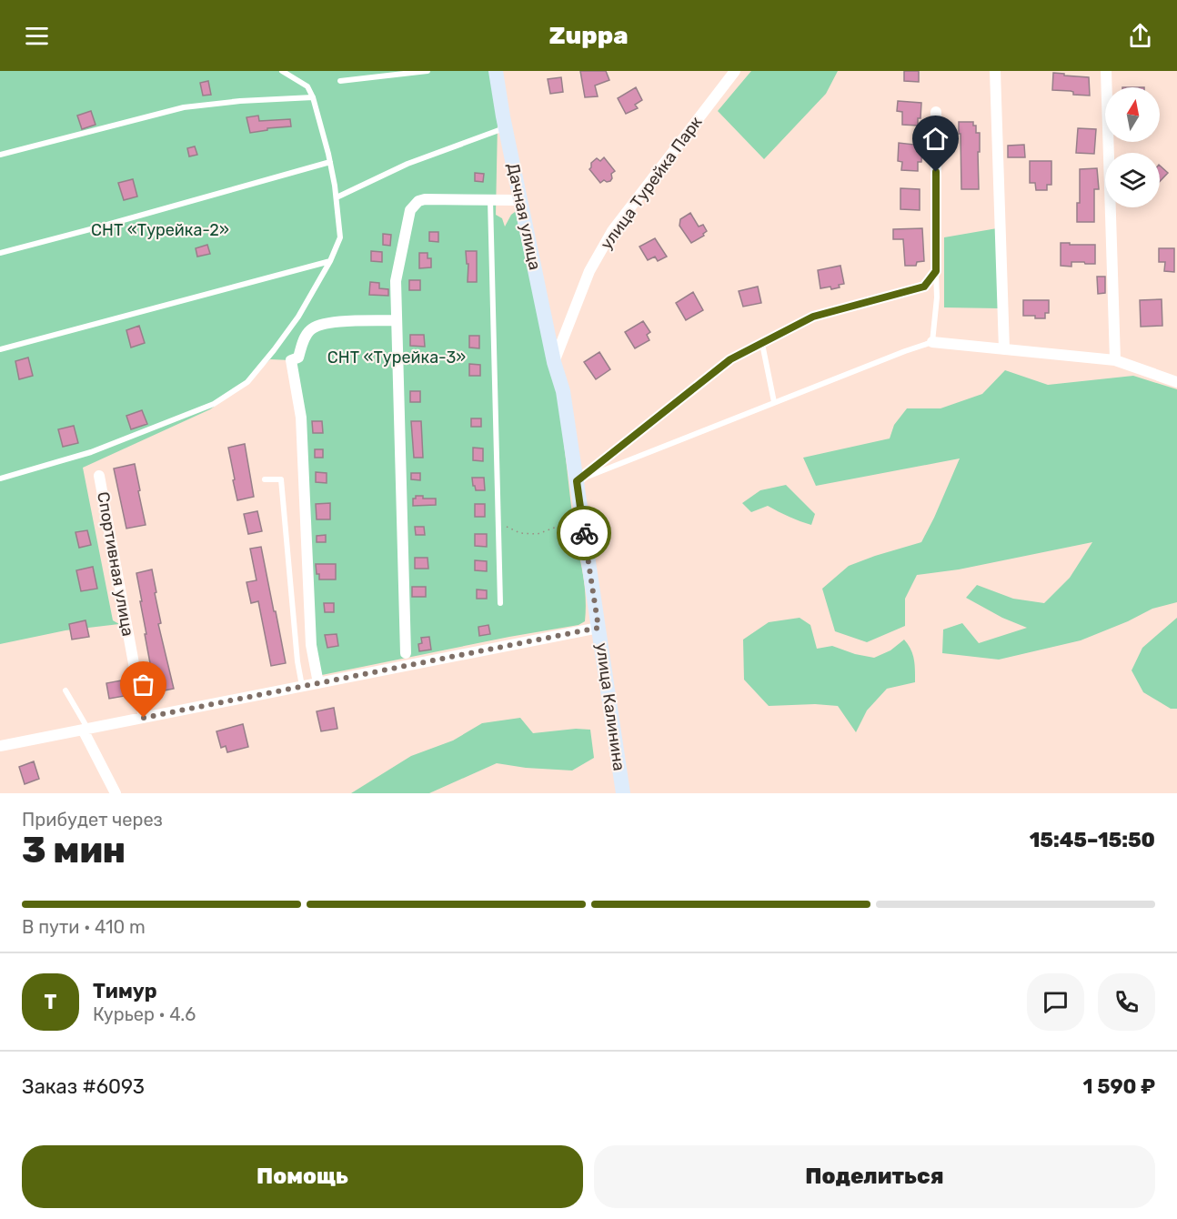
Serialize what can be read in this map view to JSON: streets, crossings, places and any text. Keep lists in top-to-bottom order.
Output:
{
  "streets": {
    "street": [
      "улица Турейка Парк",
      "Дачная улица",
      "Спортивная улица",
      "улица Калинина"
    ]
  },
  "crossings": [
    ["улица Турейка Парк", "Дачная улица"],
    ["улица Турейка Парк", "улица Калинина"],
    ["Дачная улица", "улица Калинина"]
  ],
  "parks": ["СНТ «Турейка-2»", "СНТ «Турейка-3»"],
  "north": "top",
  "page": {
    "header": "Zuppa",
    "heading": ["3 мин", "Прибудет через", "15:45–15:50"],
    "panel": [
      "Тимур",
      "Курьер · 4.6",
      "Заказ #6093",
      "1 590 ₽"
    ],
    "bar": "В пути · 410 m",
    "round": "Т",
    "buttons": ["Помощь", "Поделиться"]
  }
}
